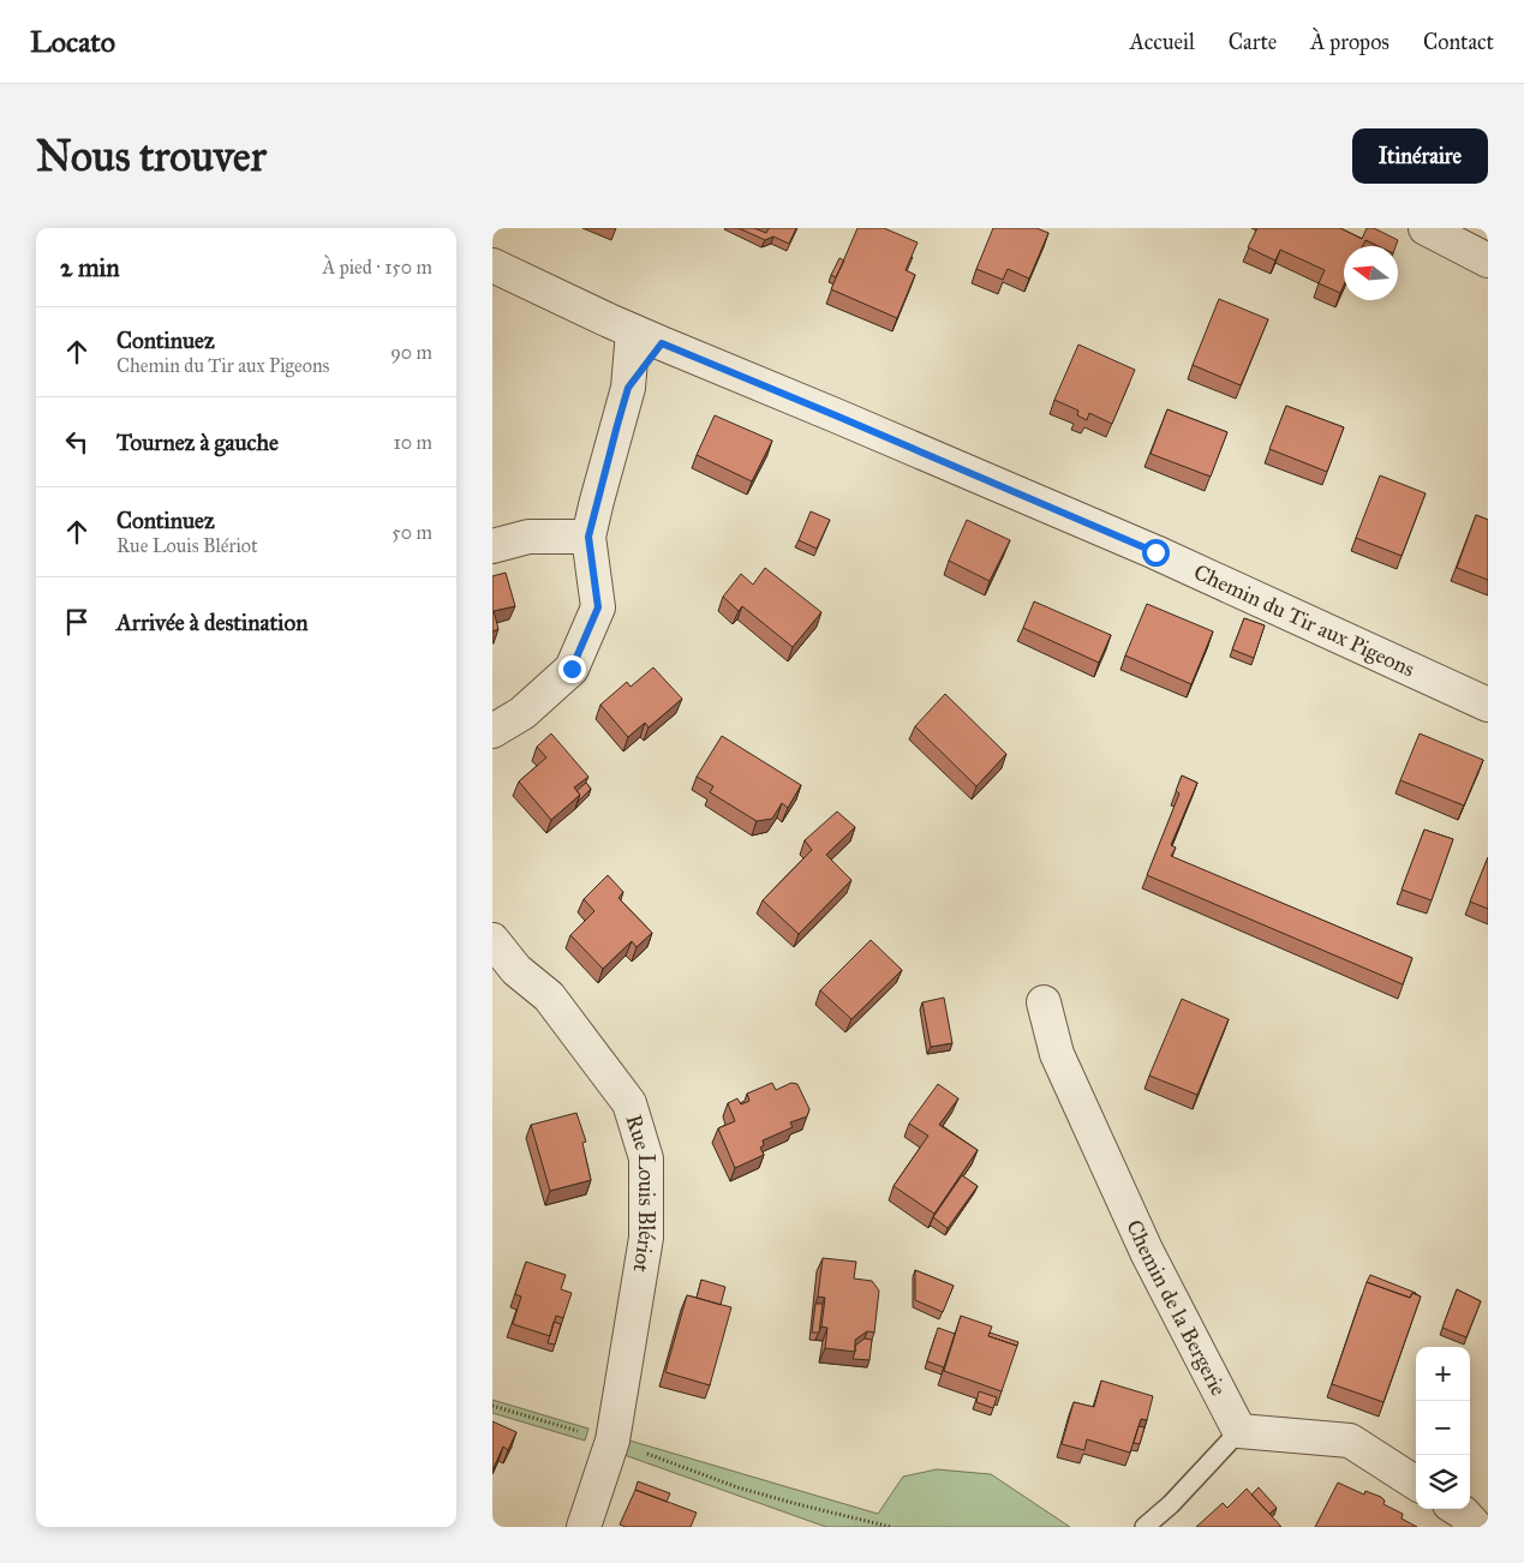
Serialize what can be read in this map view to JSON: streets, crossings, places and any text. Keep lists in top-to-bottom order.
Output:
{
  "streets": {
    "street": ["Chemin du Tir aux Pigeons", "Rue Louis Blériot", "Chemin de la Bergerie"]
  },
  "north": "left",
  "page": {
    "header": "Locato",
    "nav": [
      "Accueil",
      "Carte",
      "À propos",
      "Contact"
    ],
    "buttons": "Itinéraire",
    "title": "Nous trouver",
    "heading": ["2 min", "À pied · 150 m"],
    "list": [
      ["Continuez", "Chemin du Tir aux Pigeons", "90 m"],
      ["Tournez à gauche", "10 m"],
      ["Continuez", "Rue Louis Blériot", "50 m"],
      "Arrivée à destination"
    ],
    "map_buttons": ["+", "−"]
  }
}
